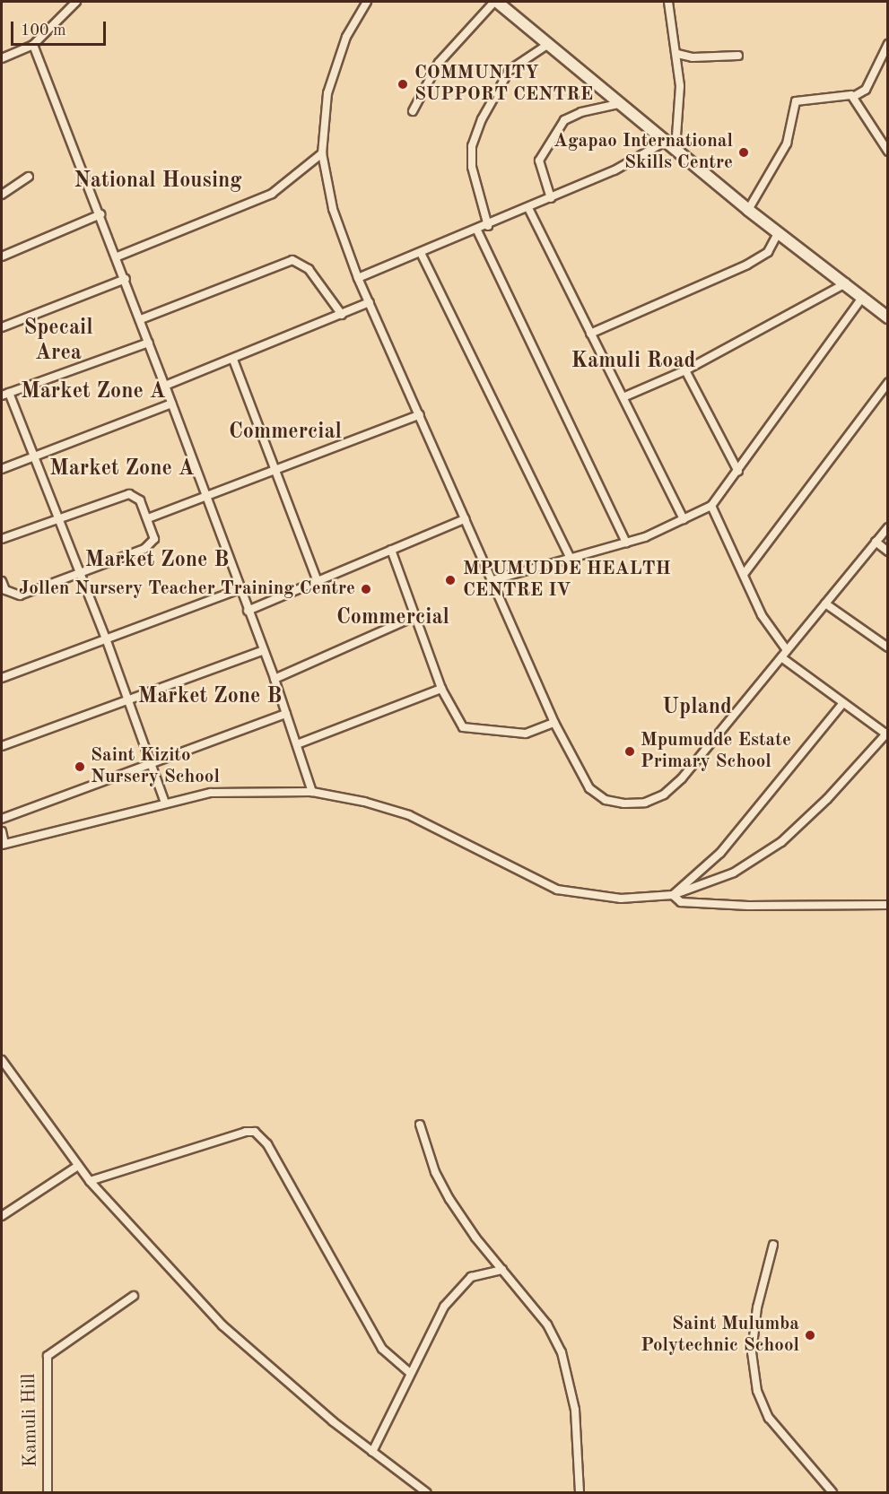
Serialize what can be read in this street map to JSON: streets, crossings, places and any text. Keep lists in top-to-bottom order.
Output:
{
  "streets": {
    "street": ["Kamuli Hill"]
  },
  "districts": [
    "National Housing",
    "Specail Area",
    "Kamuli Road",
    "Market Zone A",
    "Commercial",
    "Market Zone A",
    "Market Zone B",
    "Commercial",
    "Market Zone B",
    "Upland"
  ],
  "places": [
    "COMMUNITY SUPPORT CENTRE",
    "Agapao International Skills Centre",
    "MPUMUDDE HEALTH CENTRE IV",
    "Jollen Nursery Teacher Training Centre",
    "Mpumudde Estate Primary School",
    "Saint Kizito Nursery School",
    "Saint Mulumba Polytechnic School"
  ],
  "scale_bar": "100 m"
}
